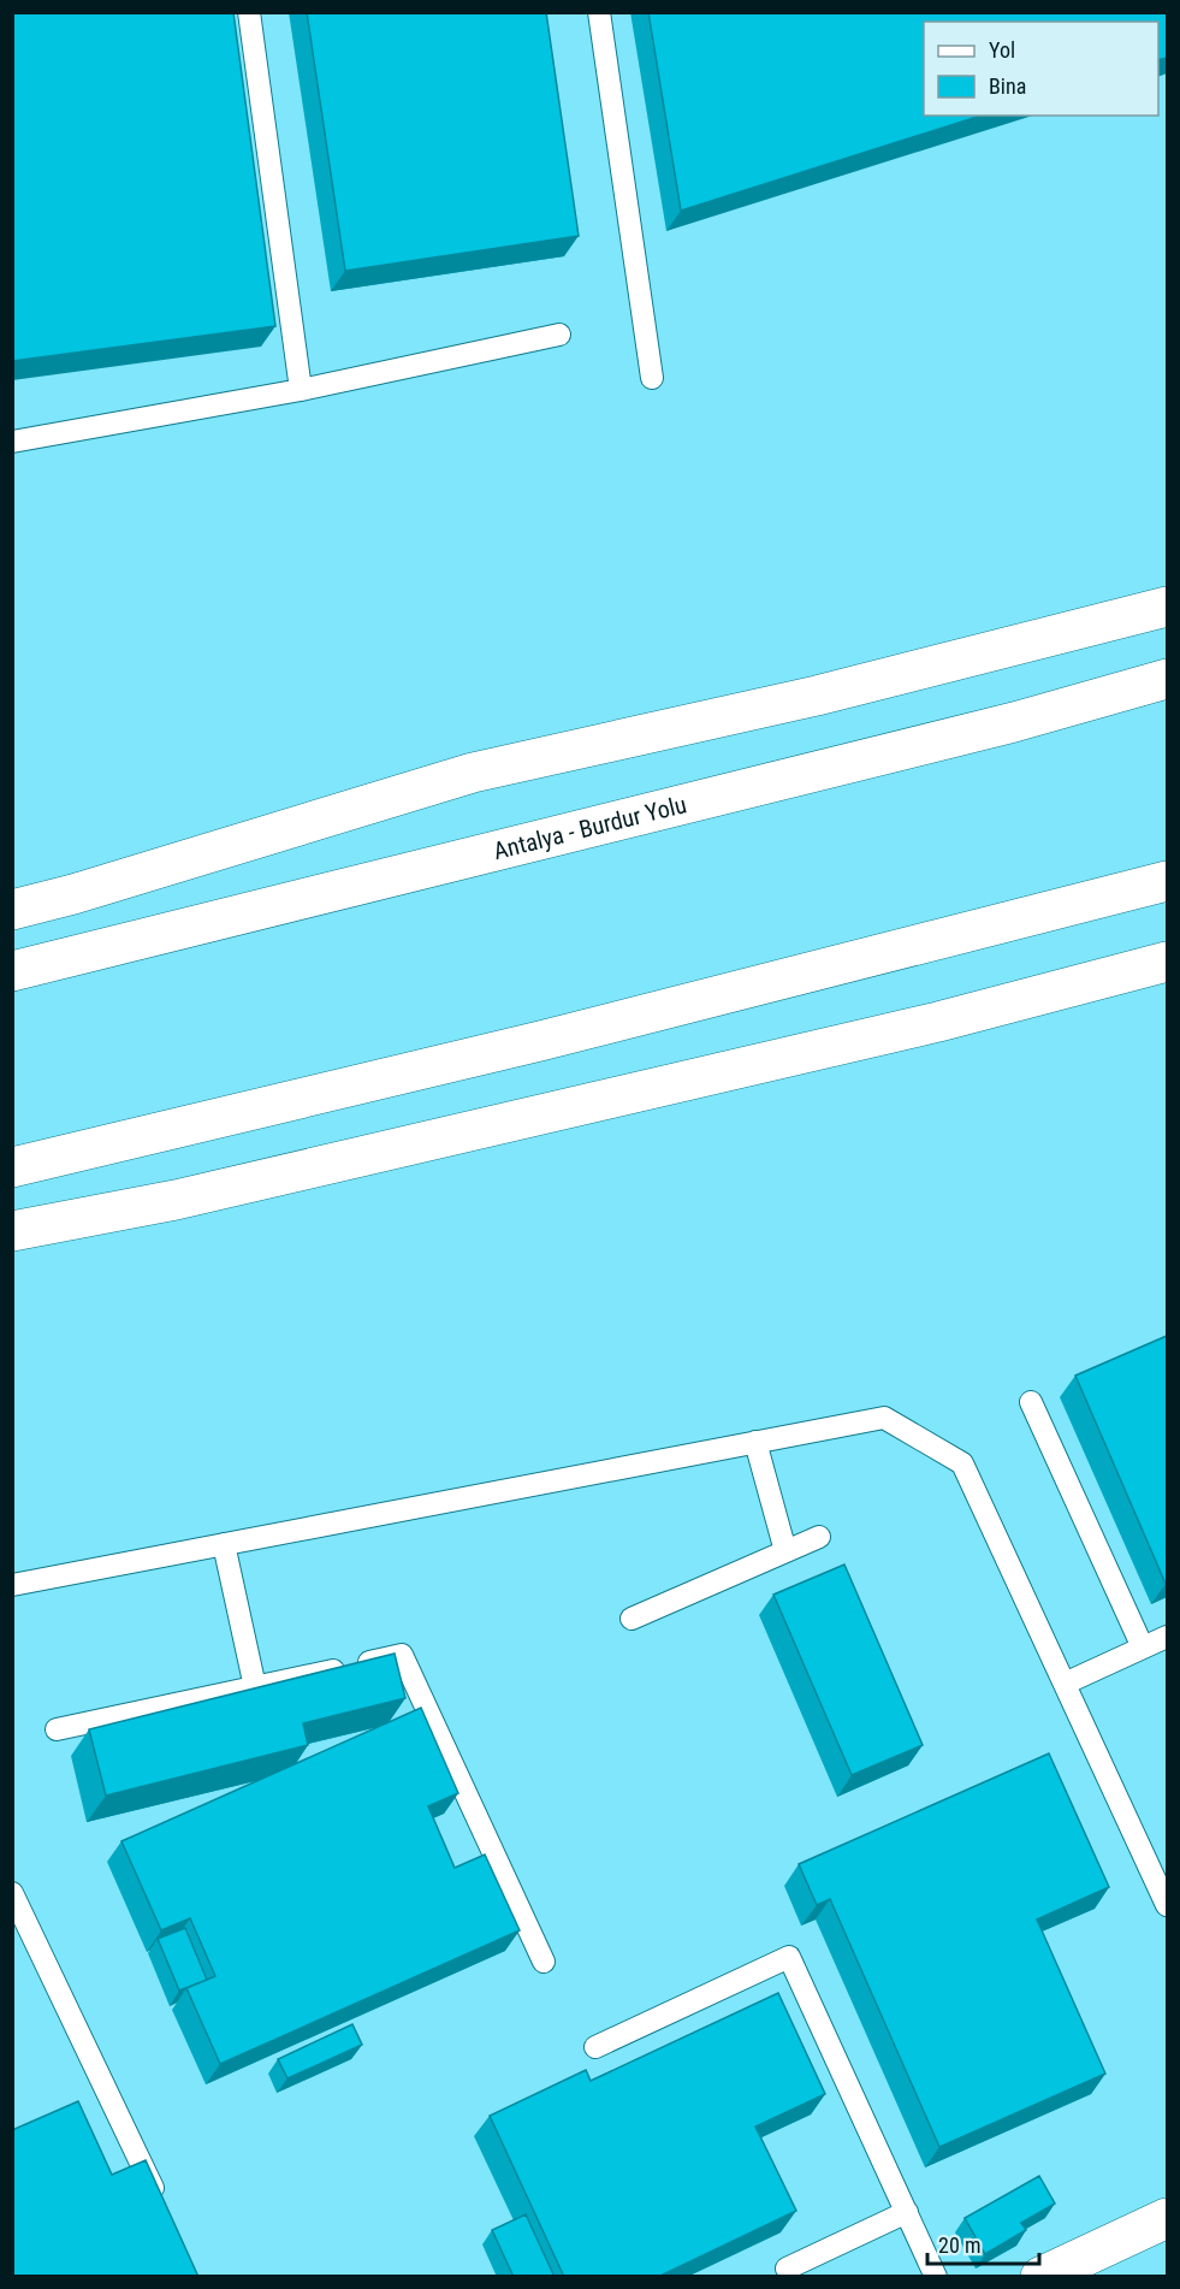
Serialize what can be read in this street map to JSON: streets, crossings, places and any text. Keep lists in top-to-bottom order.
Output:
{
  "streets": {
    "main road": ["Antalya - Burdur Yolu"]
  },
  "legend": ["Yol", "Bina"],
  "scale_bar": "20 m"
}
